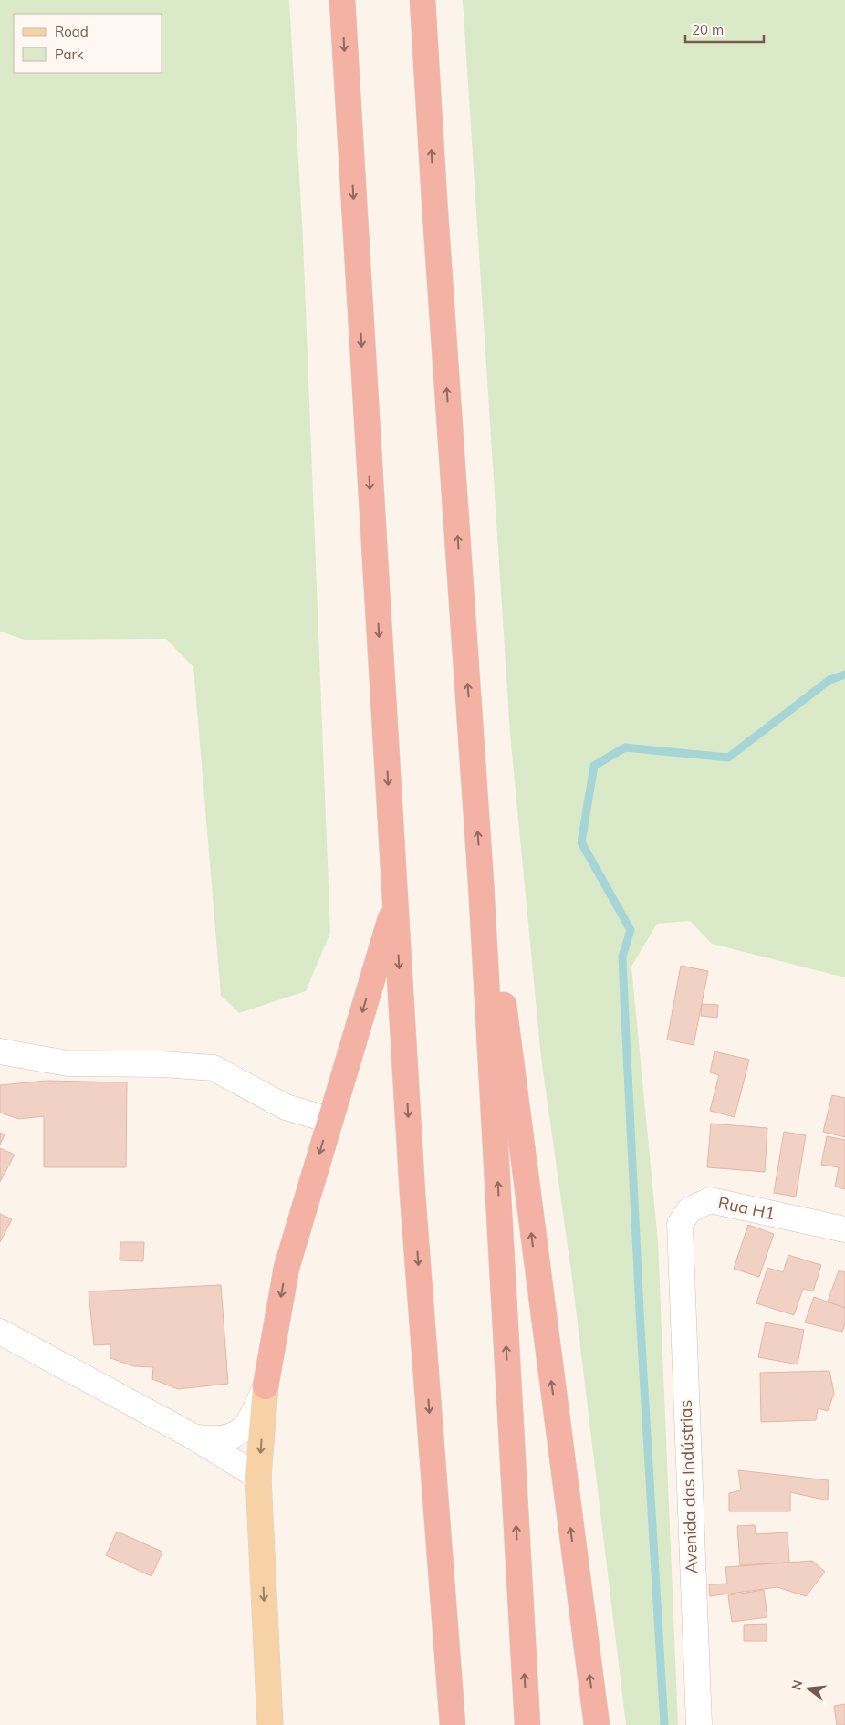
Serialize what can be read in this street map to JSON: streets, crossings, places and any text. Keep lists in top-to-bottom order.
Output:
{
  "streets": {
    "street": ["Rua H1", "Avenida das Indústrias"]
  },
  "crossings": [
    ["Rua H1", "Avenida das Indústrias"]
  ],
  "legend": ["Road", "Park"],
  "scale_bar": "20 m",
  "north": "left"
}
